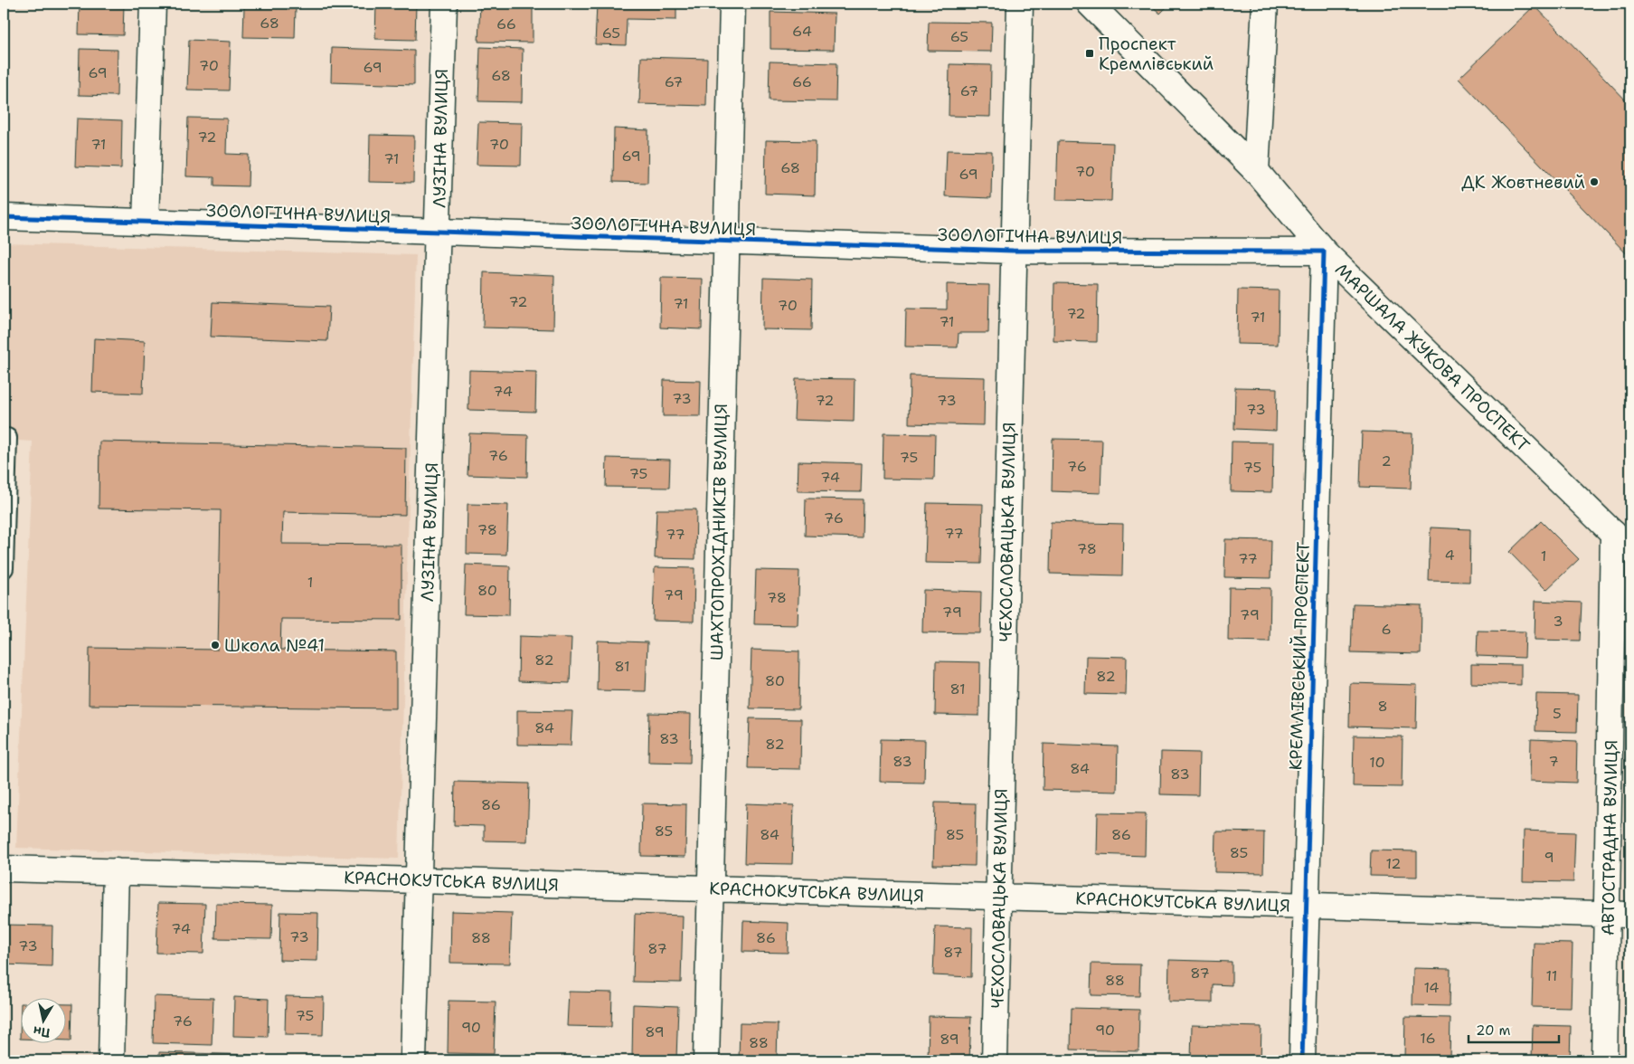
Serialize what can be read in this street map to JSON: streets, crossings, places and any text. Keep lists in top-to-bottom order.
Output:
{
  "streets": {
    "street": [
      "ЛУЗІНА ВУЛИЦЯ",
      "ЗООЛОГІЧНА ВУЛИЦЯ",
      "МАРШАЛА ЖУКОВА ПРОСПЕКТ",
      "ШАХТОПРОХІДНИКІВ ВУЛИЦЯ",
      "ЧЕХОСЛОВАЦЬКА ВУЛИЦЯ",
      "КРЕМЛІВСЬКИЙ ПРОСПЕКТ",
      "АВТОСТРАДНА ВУЛИЦЯ",
      "КРАСНОКУТСЬКА ВУЛИЦЯ"
    ]
  },
  "crossings": [
    ["ЛУЗІНА ВУЛИЦЯ", "ЗООЛОГІЧНА ВУЛИЦЯ"],
    ["ЛУЗІНА ВУЛИЦЯ", "КРАСНОКУТСЬКА ВУЛИЦЯ"],
    ["ЗООЛОГІЧНА ВУЛИЦЯ", "МАРШАЛА ЖУКОВА ПРОСПЕКТ"],
    ["ЗООЛОГІЧНА ВУЛИЦЯ", "ШАХТОПРОХІДНИКІВ ВУЛИЦЯ"],
    ["ЗООЛОГІЧНА ВУЛИЦЯ", "ЧЕХОСЛОВАЦЬКА ВУЛИЦЯ"],
    ["ЗООЛОГІЧНА ВУЛИЦЯ", "КРЕМЛІВСЬКИЙ ПРОСПЕКТ"],
    ["МАРШАЛА ЖУКОВА ПРОСПЕКТ", "КРЕМЛІВСЬКИЙ ПРОСПЕКТ"],
    ["МАРШАЛА ЖУКОВА ПРОСПЕКТ", "АВТОСТРАДНА ВУЛИЦЯ"],
    ["ШАХТОПРОХІДНИКІВ ВУЛИЦЯ", "КРАСНОКУТСЬКА ВУЛИЦЯ"],
    ["ЧЕХОСЛОВАЦЬКА ВУЛИЦЯ", "КРАСНОКУТСЬКА ВУЛИЦЯ"],
    ["КРЕМЛІВСЬКИЙ ПРОСПЕКТ", "КРАСНОКУТСЬКА ВУЛИЦЯ"],
    ["АВТОСТРАДНА ВУЛИЦЯ", "КРАСНОКУТСЬКА ВУЛИЦЯ"]
  ],
  "places": {
    "transit": ["Проспект Кремлівський"],
    "other": ["ДК Жовтневий", "Школа №41"]
  },
  "house_numbers": [
    "68",
    "66",
    "64",
    "65",
    "65",
    "70",
    "69",
    "69",
    "68",
    "67",
    "66",
    "67",
    "72",
    "71",
    "70",
    "69",
    "71",
    "68",
    "70",
    "69",
    "72",
    "71",
    "70",
    "72",
    "71",
    "71",
    "74",
    "73",
    "72",
    "73",
    "73",
    "76",
    "75",
    "2",
    "76",
    "75",
    "75",
    "74",
    "76",
    "78",
    "77",
    "77",
    "78",
    "4",
    "1",
    "77",
    "1",
    "80",
    "79",
    "78",
    "79",
    "79",
    "3",
    "6",
    "82",
    "81",
    "82",
    "80",
    "81",
    "8",
    "5",
    "84",
    "83",
    "82",
    "83",
    "7",
    "10",
    "84",
    "83",
    "86",
    "85",
    "84",
    "85",
    "86",
    "85",
    "9",
    "12",
    "74",
    "73",
    "88",
    "86",
    "73",
    "87",
    "87",
    "87",
    "11",
    "88",
    "14",
    "75",
    "76",
    "90",
    "90",
    "89",
    "16",
    "89",
    "88"
  ],
  "scale_bar": "20 m",
  "north": "bottom"
}
